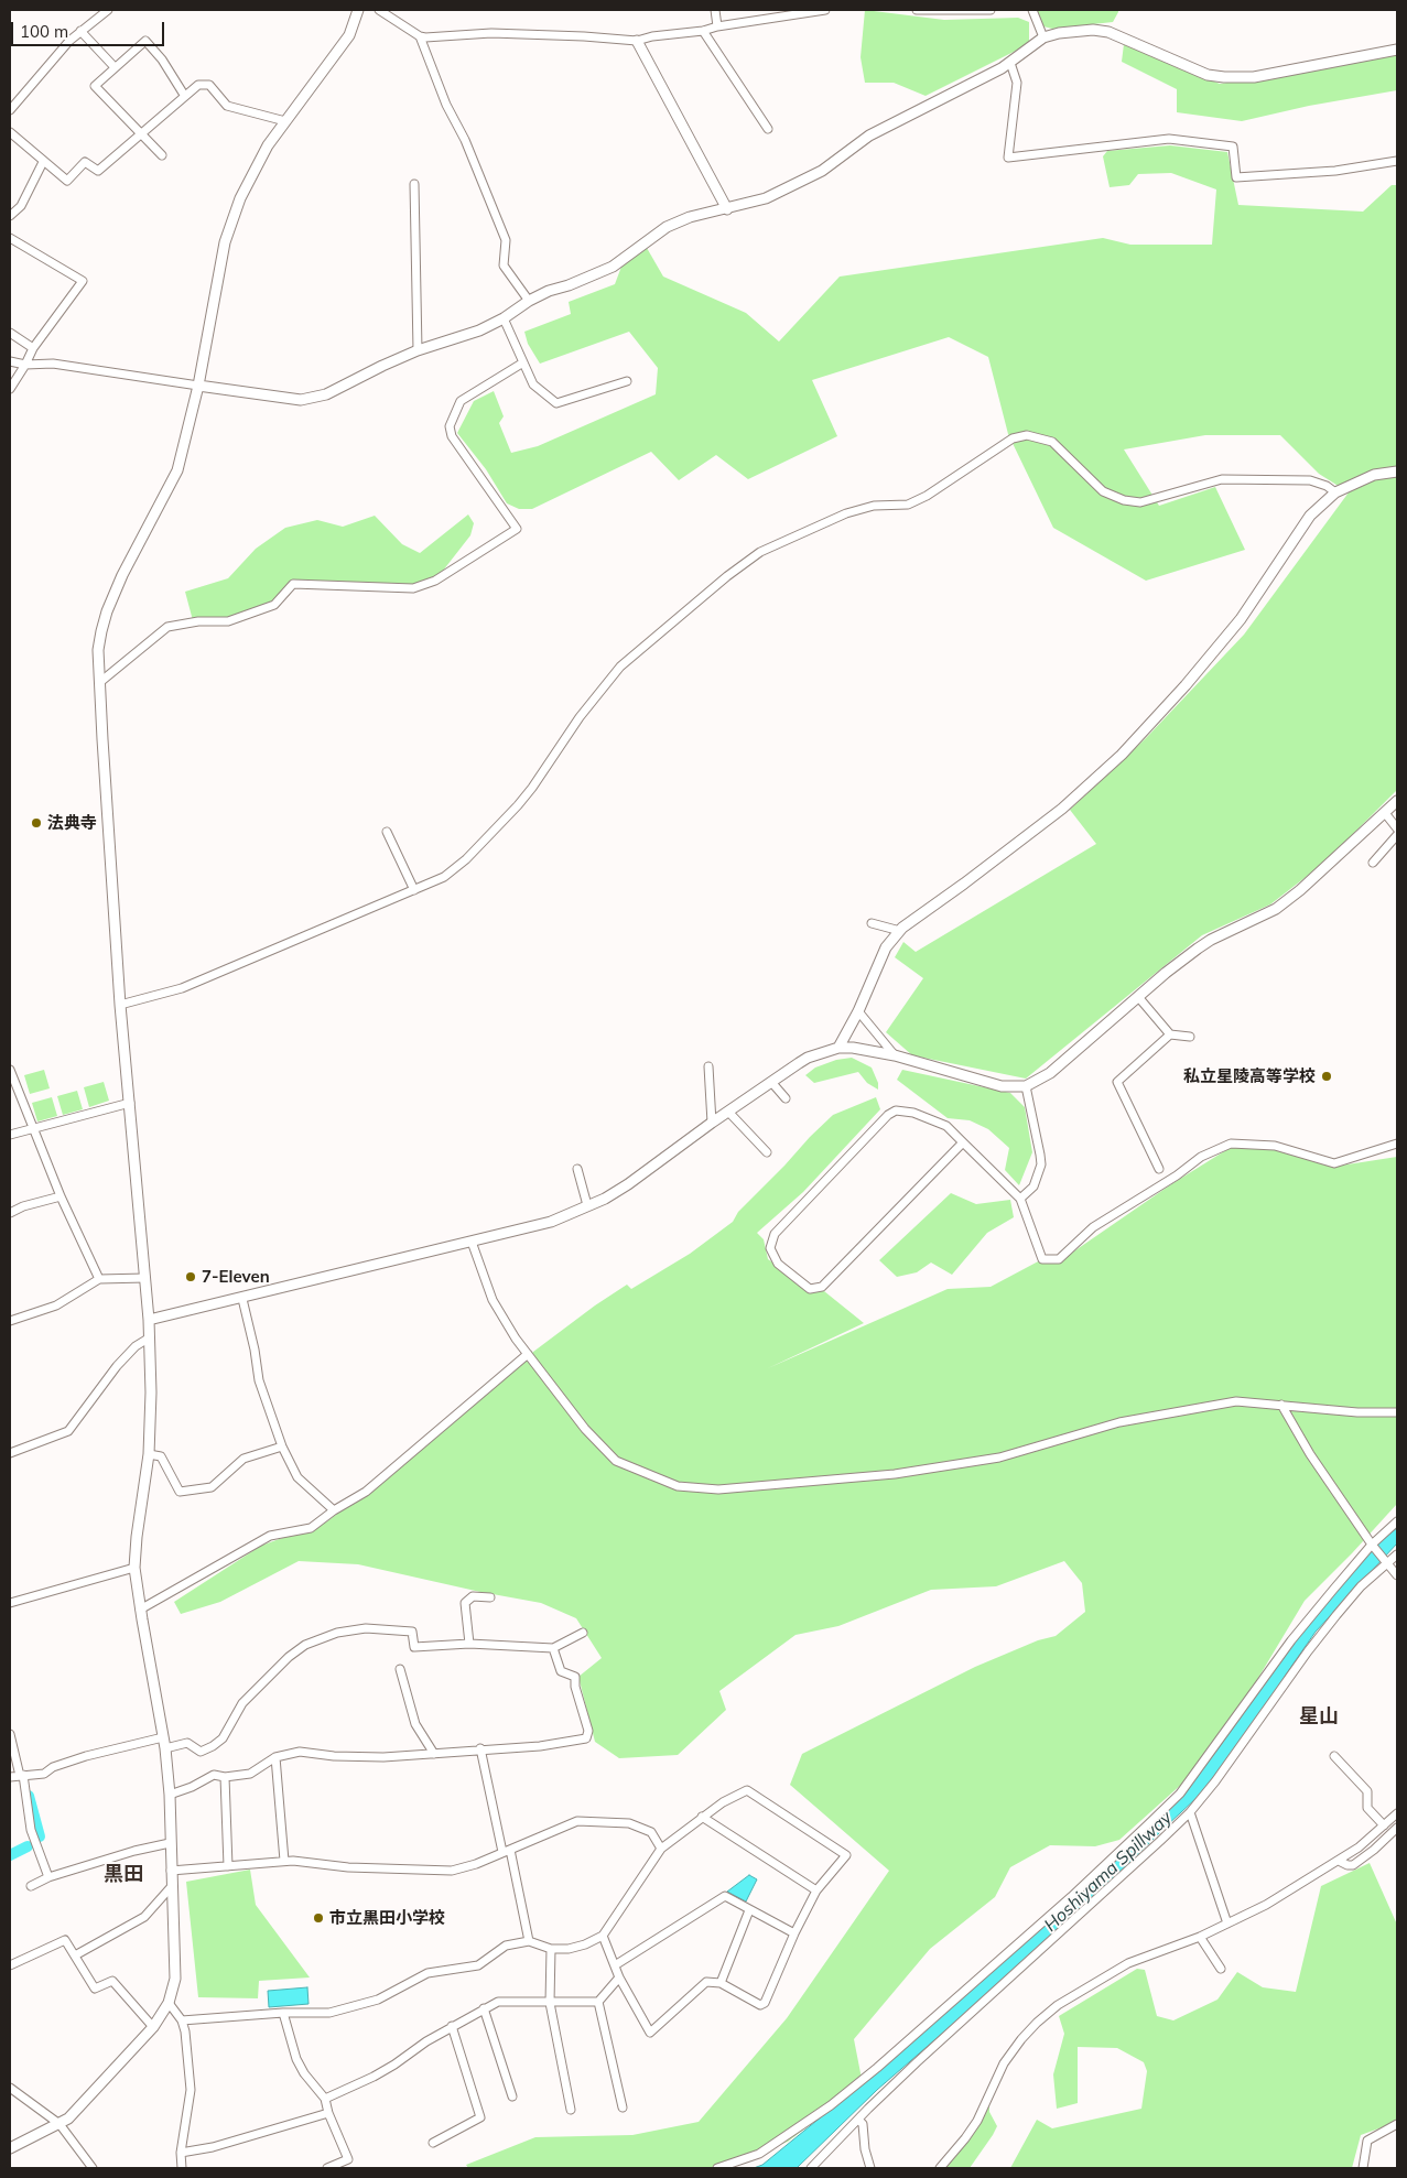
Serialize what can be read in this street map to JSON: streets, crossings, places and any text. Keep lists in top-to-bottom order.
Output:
{
  "districts": ["星山", "黒田"],
  "water": ["Hoshiyama Spillway"],
  "places": [
    "法典寺",
    "私立星陵高等学校",
    "7-Eleven",
    "市立黒田小学校"
  ],
  "scale_bar": "100 m"
}
